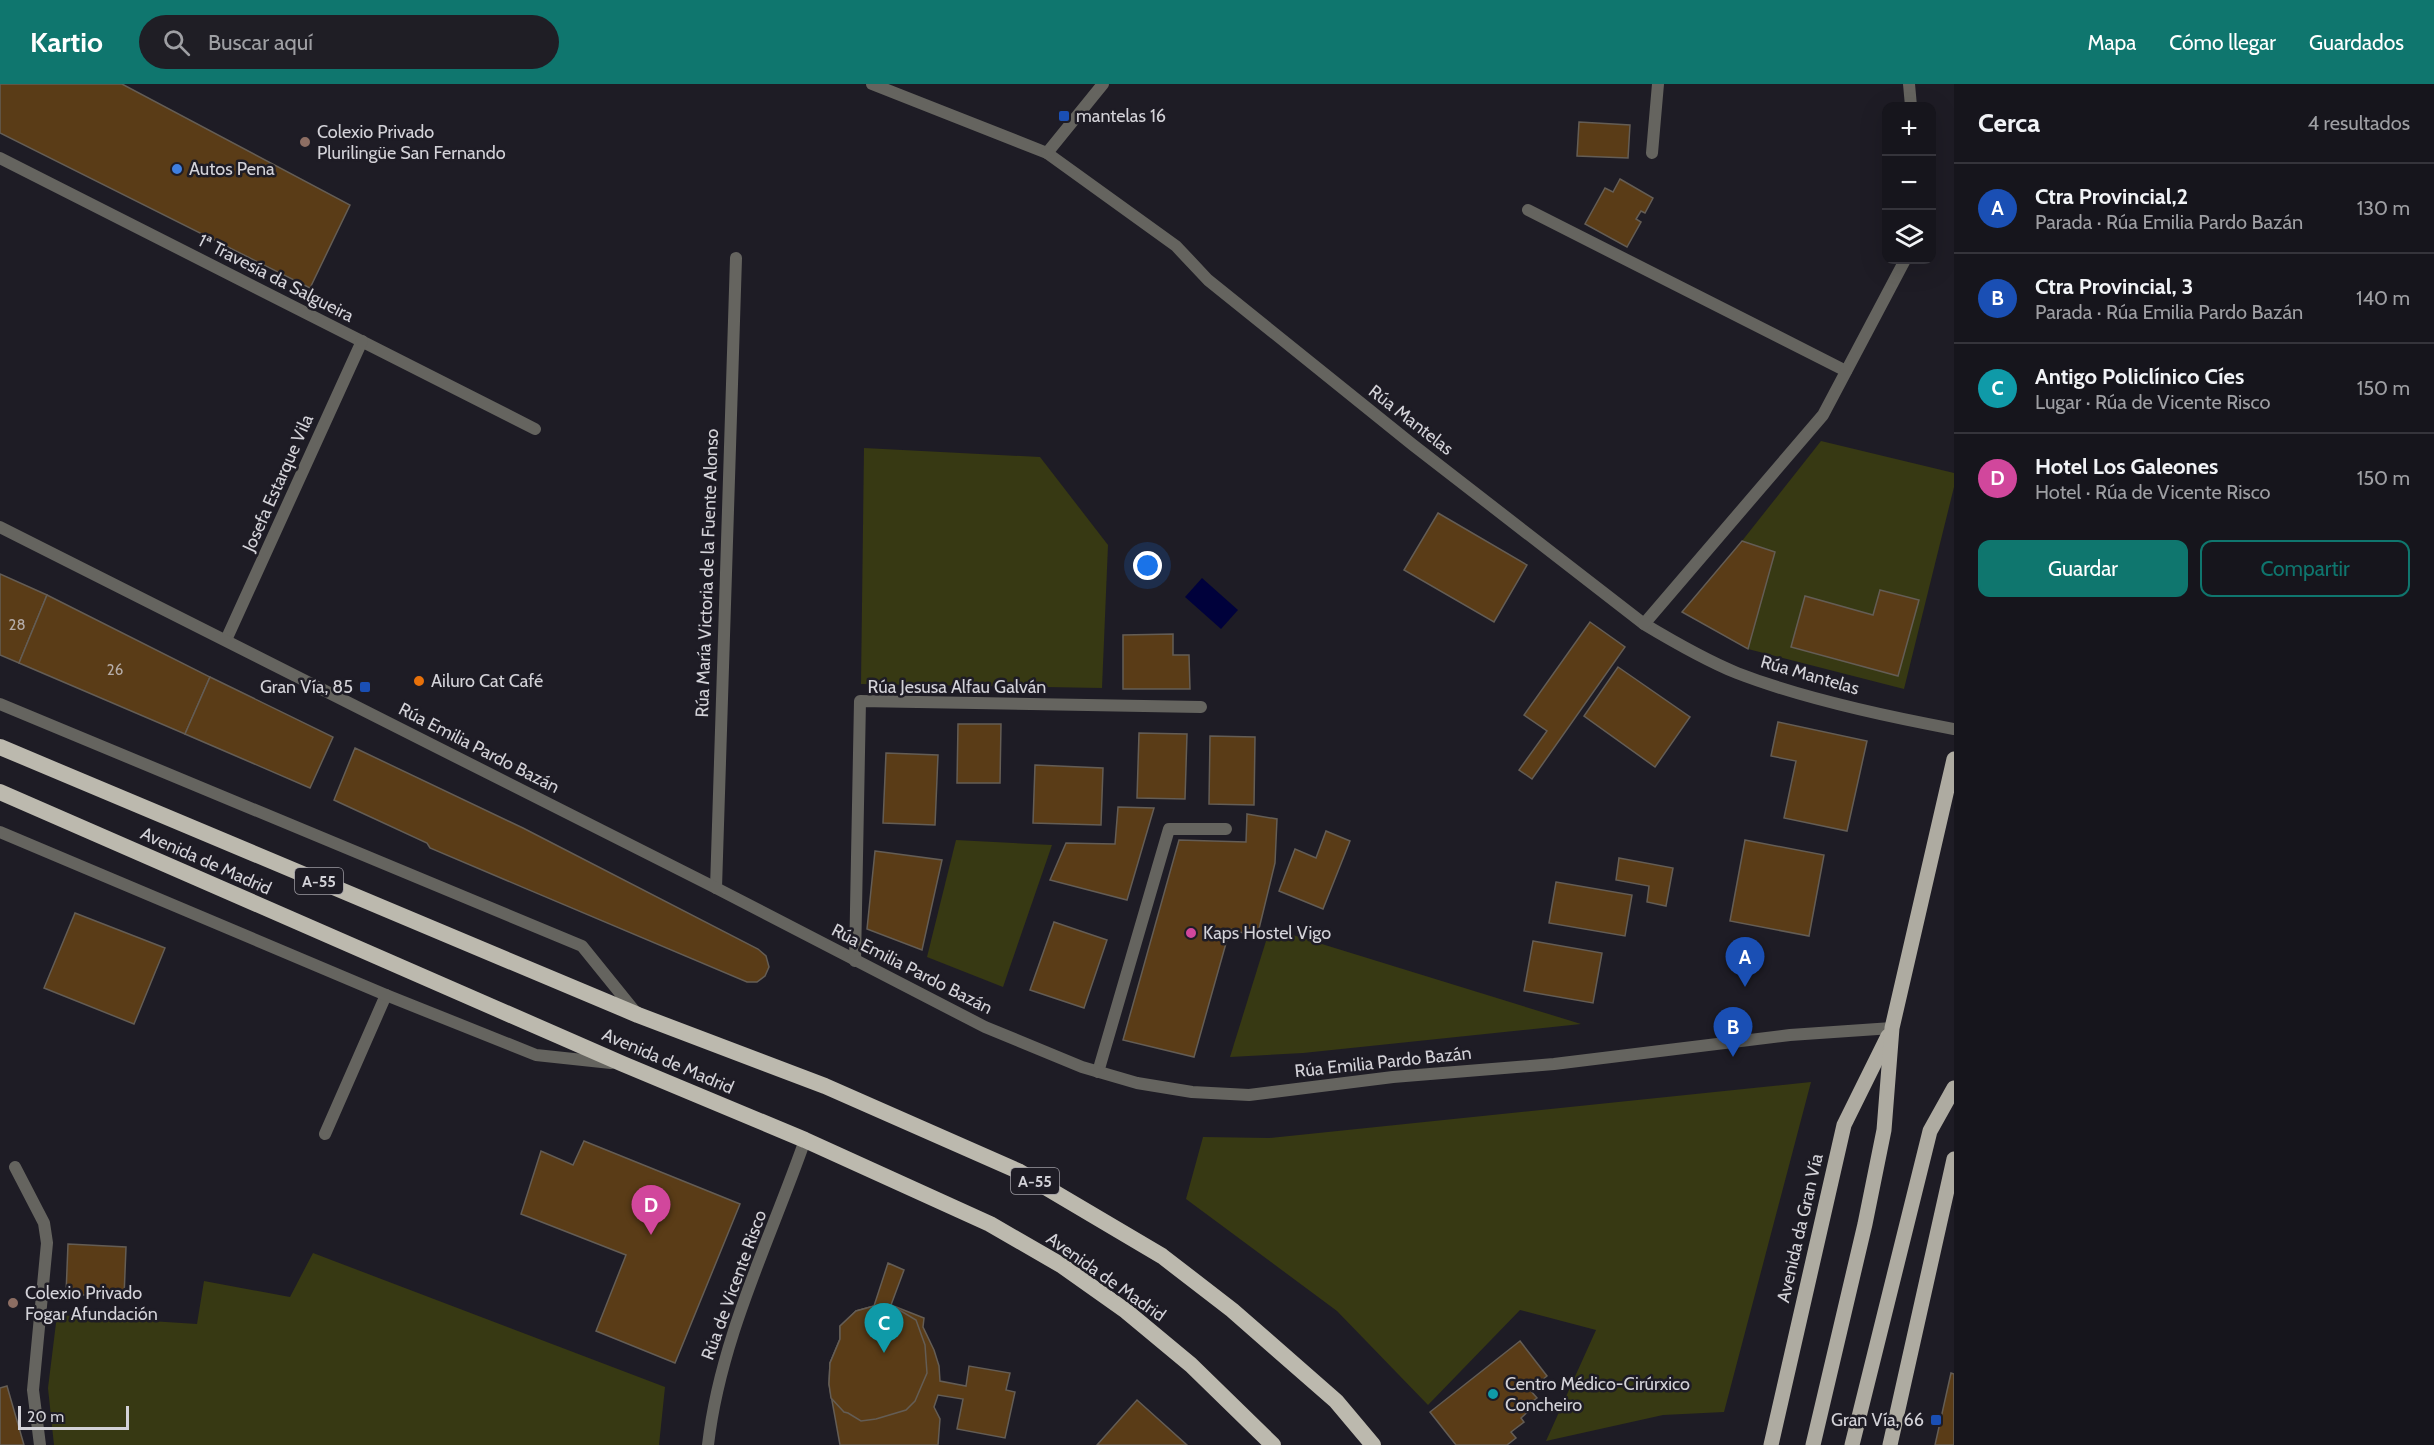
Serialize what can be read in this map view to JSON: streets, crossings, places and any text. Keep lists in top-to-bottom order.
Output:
{
  "streets": {
    "highway": ["Avenida de Madrid", "A-55"],
    "main road": ["Avenida da Gran Vía"],
    "street": [
      "1ª Travesía da Salgueira",
      "Rúa Mantelas",
      "Josefa Estarque Vila",
      "Rúa María Victoria de la Fuente Alonso",
      "Rúa Jesusa Alfau Galván",
      "Rúa Emilia Pardo Bazán",
      "Rúa de Vicente Risco"
    ]
  },
  "crossings": [
    ["1ª Travesía da Salgueira", "Josefa Estarque Vila"],
    ["Josefa Estarque Vila", "Rúa Emilia Pardo Bazán"],
    ["Rúa María Victoria de la Fuente Alonso", "Rúa Emilia Pardo Bazán"],
    ["Rúa Jesusa Alfau Galván", "Rúa Emilia Pardo Bazán"],
    ["Rúa Emilia Pardo Bazán", "Avenida da Gran Vía"],
    ["Avenida de Madrid", "Rúa de Vicente Risco"]
  ],
  "places": {
    "transit": ["mantelas 16", "Gran Vía, 85", "Gran Vía, 66"],
    "other": [
      "Colexio Privado Plurilingüe San Fernando",
      "Autos Pena",
      "Ailuro Cat Café",
      "Kaps Hostel Vigo",
      "Colexio Privado Fogar Afundación",
      "Centro Médico-Cirúrxico Concheiro"
    ]
  },
  "house_numbers": ["28", "26"],
  "scale_bar": "20 m",
  "page": {
    "header": "Kartio",
    "search": "Buscar aquí",
    "nav": ["Mapa", "Cómo llegar", "Guardados"],
    "heading": ["Cerca", "4 resultados"],
    "map_buttons": ["+", "−"],
    "list": [
      {
        "mark": "A",
        "name": "Ctra Provincial,2",
        "note": "Parada · Rúa Emilia Pardo Bazán",
        "value": "130 m"
      },
      {
        "mark": "B",
        "name": "Ctra Provincial, 3",
        "note": "Parada · Rúa Emilia Pardo Bazán",
        "value": "140 m"
      },
      {
        "mark": "C",
        "name": "Antigo Policlínico Cíes",
        "note": "Lugar · Rúa de Vicente Risco",
        "value": "150 m"
      },
      {
        "mark": "D",
        "name": "Hotel Los Galeones",
        "note": "Hotel · Rúa de Vicente Risco",
        "value": "150 m"
      }
    ],
    "buttons": ["Guardar", "Compartir"],
    "pins": [
      "A",
      "B",
      "D",
      "C"
    ],
    "scale": "20 m"
  }
}
